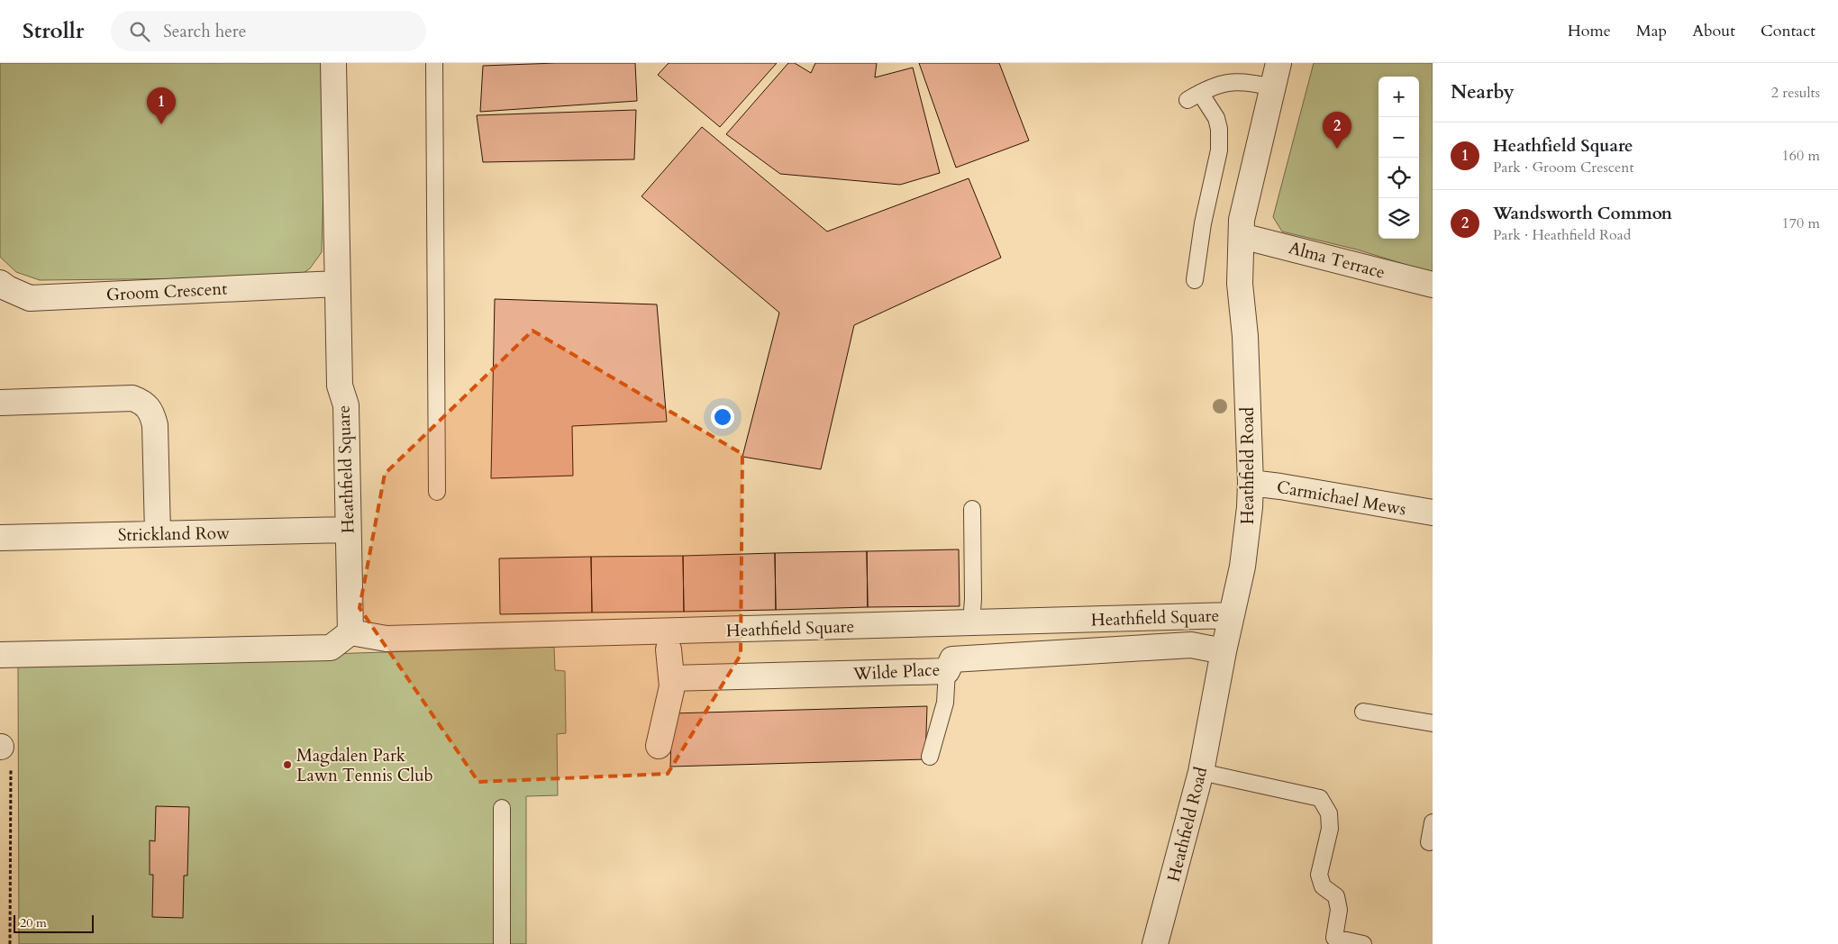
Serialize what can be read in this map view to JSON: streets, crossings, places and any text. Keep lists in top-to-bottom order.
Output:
{
  "streets": {
    "street": [
      "Alma Terrace",
      "Groom Crescent",
      "Heathfield Road",
      "Heathfield Square",
      "Carmichael Mews",
      "Strickland Row",
      "Wilde Place"
    ]
  },
  "crossings": [
    ["Alma Terrace", "Heathfield Road"],
    ["Groom Crescent", "Heathfield Square"],
    ["Heathfield Road", "Heathfield Square"],
    ["Heathfield Road", "Carmichael Mews"],
    ["Heathfield Road", "Wilde Place"],
    ["Heathfield Square", "Strickland Row"]
  ],
  "places": ["Magdalen Park Lawn Tennis Club"],
  "scale_bar": "20 m",
  "page": {
    "header": "Strollr",
    "search": "Search here",
    "nav": [
      "Home",
      "Map",
      "About",
      "Contact"
    ],
    "heading": ["Nearby", "2 results"],
    "map_buttons": ["+", "−"],
    "pins": ["1", "2"],
    "list": [
      {
        "mark": "1",
        "name": "Heathfield Square",
        "note": "Park · Groom Crescent",
        "value": "160 m"
      },
      {
        "mark": "2",
        "name": "Wandsworth Common",
        "note": "Park · Heathfield Road",
        "value": "170 m"
      }
    ],
    "scale": "20 m"
  }
}
